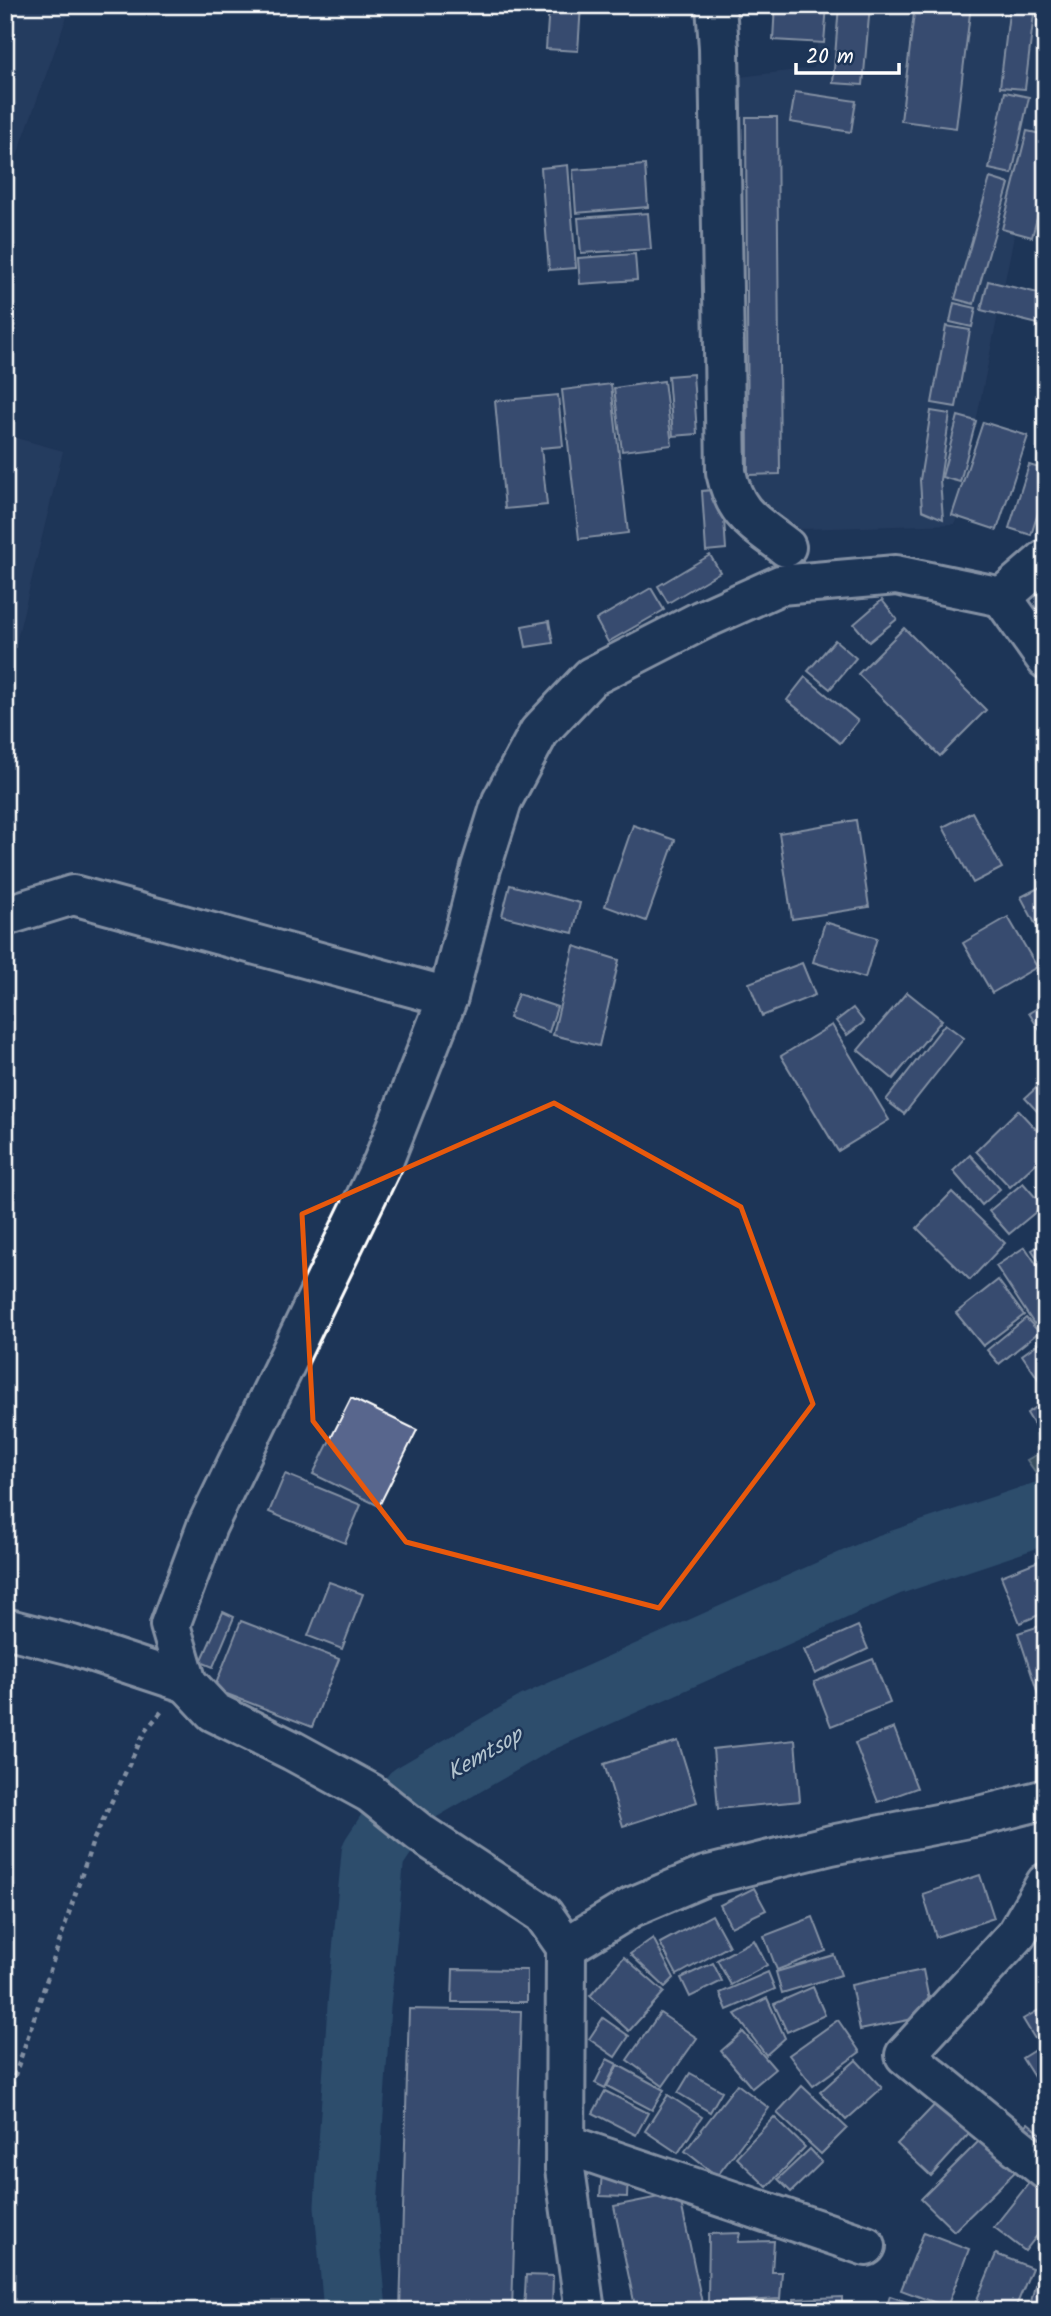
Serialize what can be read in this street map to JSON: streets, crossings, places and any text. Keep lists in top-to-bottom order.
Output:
{
  "water": ["Kemtsop"],
  "scale_bar": "20 m"
}
